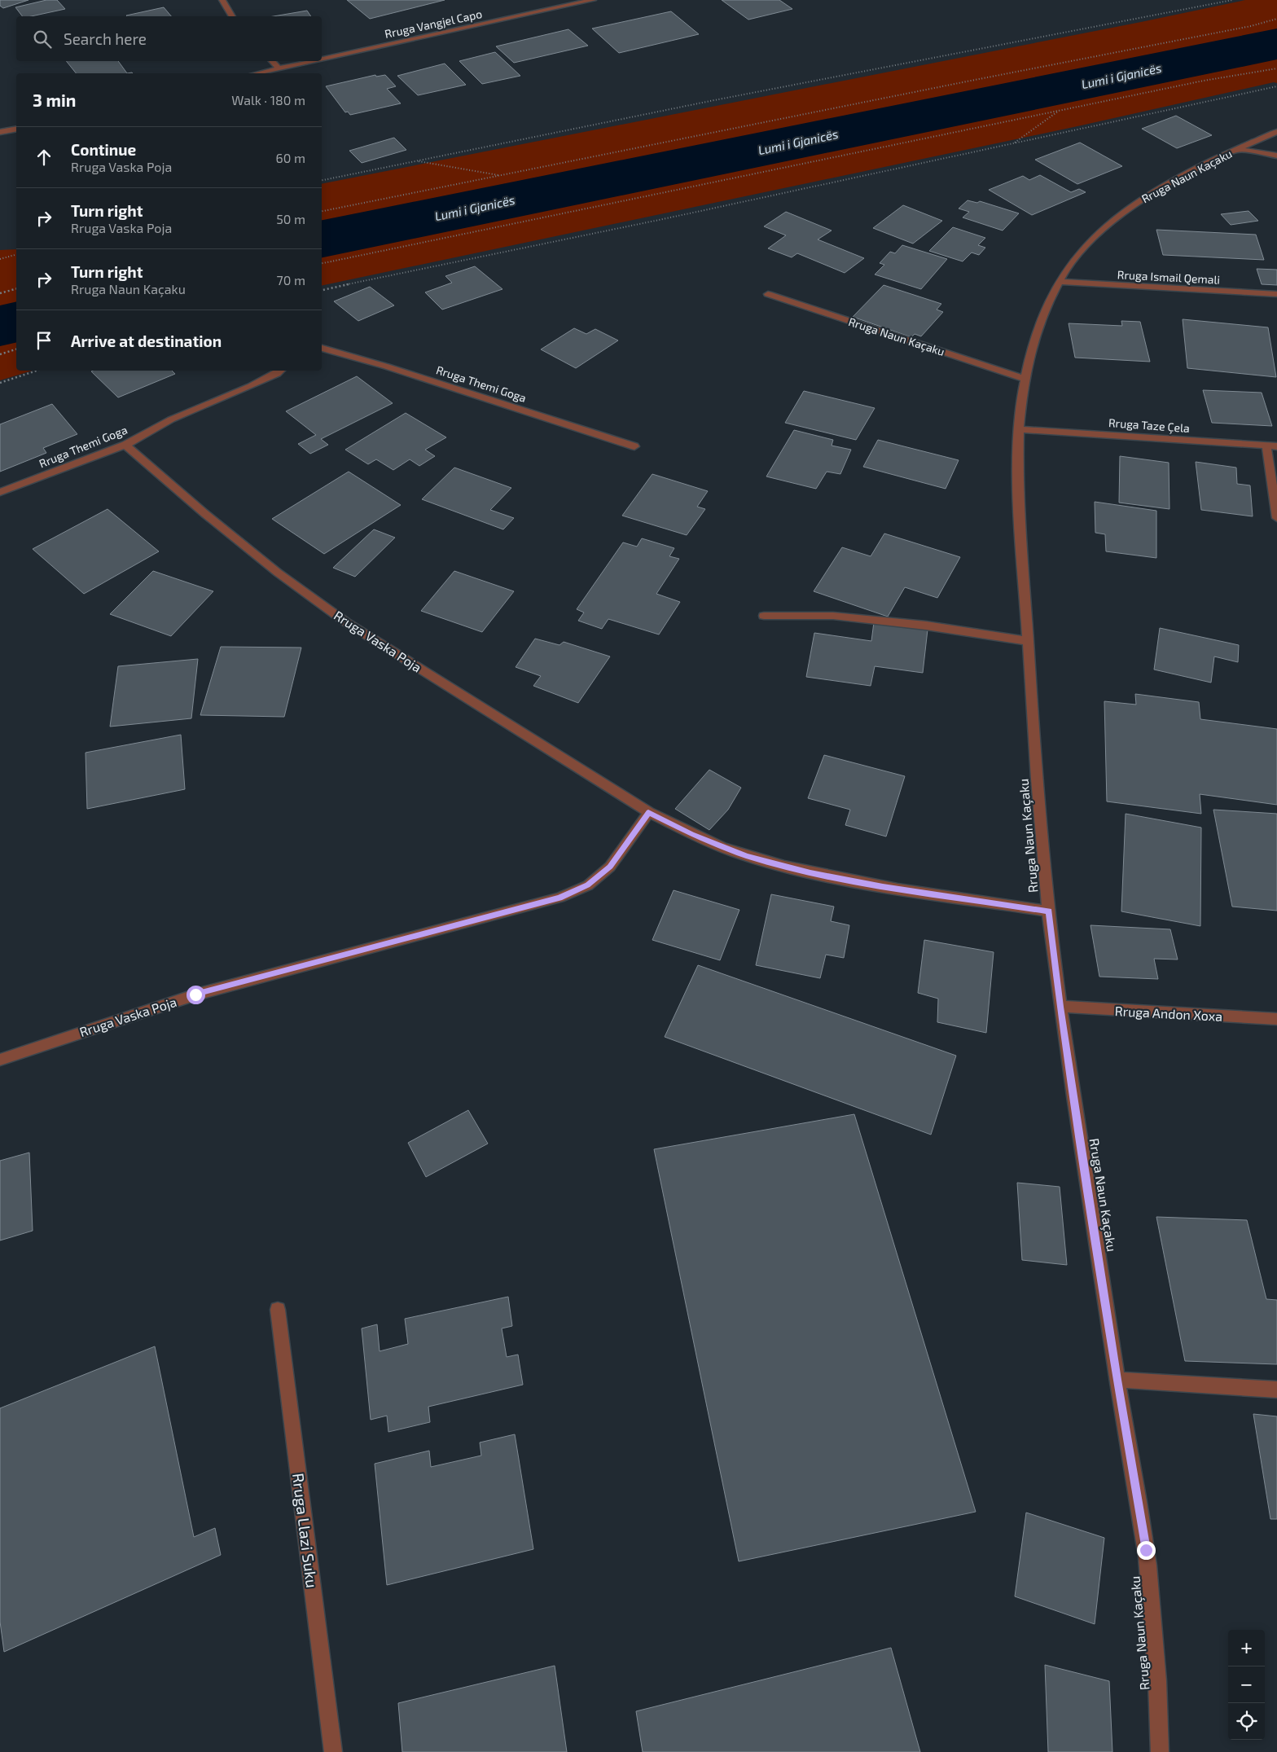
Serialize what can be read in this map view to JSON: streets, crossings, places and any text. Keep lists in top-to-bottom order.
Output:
{
  "streets": {
    "street": [
      "Rruga Vangjel Capo",
      "Rruga Naun Kaçaku",
      "Rruga Ismail Qemali",
      "Rruga Themi Goga",
      "Rruga Taze Çela",
      "Rruga Vaska Poja",
      "Rruga Andon Xoxa",
      "Rruga Llazi Suku"
    ]
  },
  "crossings": [
    ["Rruga Naun Kaçaku", "Rruga Ismail Qemali"],
    ["Rruga Naun Kaçaku", "Rruga Taze Çela"],
    ["Rruga Naun Kaçaku", "Rruga Vaska Poja"],
    ["Rruga Naun Kaçaku", "Rruga Andon Xoxa"],
    ["Rruga Themi Goga", "Rruga Vaska Poja"]
  ],
  "water": ["Lumi i Gjanicës"],
  "page": {
    "search": "Search here",
    "heading": ["3 min", "Walk · 180 m"],
    "list": [
      ["Continue", "Rruga Vaska Poja", "60 m"],
      ["Turn right", "Rruga Vaska Poja", "50 m"],
      ["Turn right", "Rruga Naun Kaçaku", "70 m"],
      "Arrive at destination"
    ],
    "map_buttons": ["+", "−"]
  }
}
